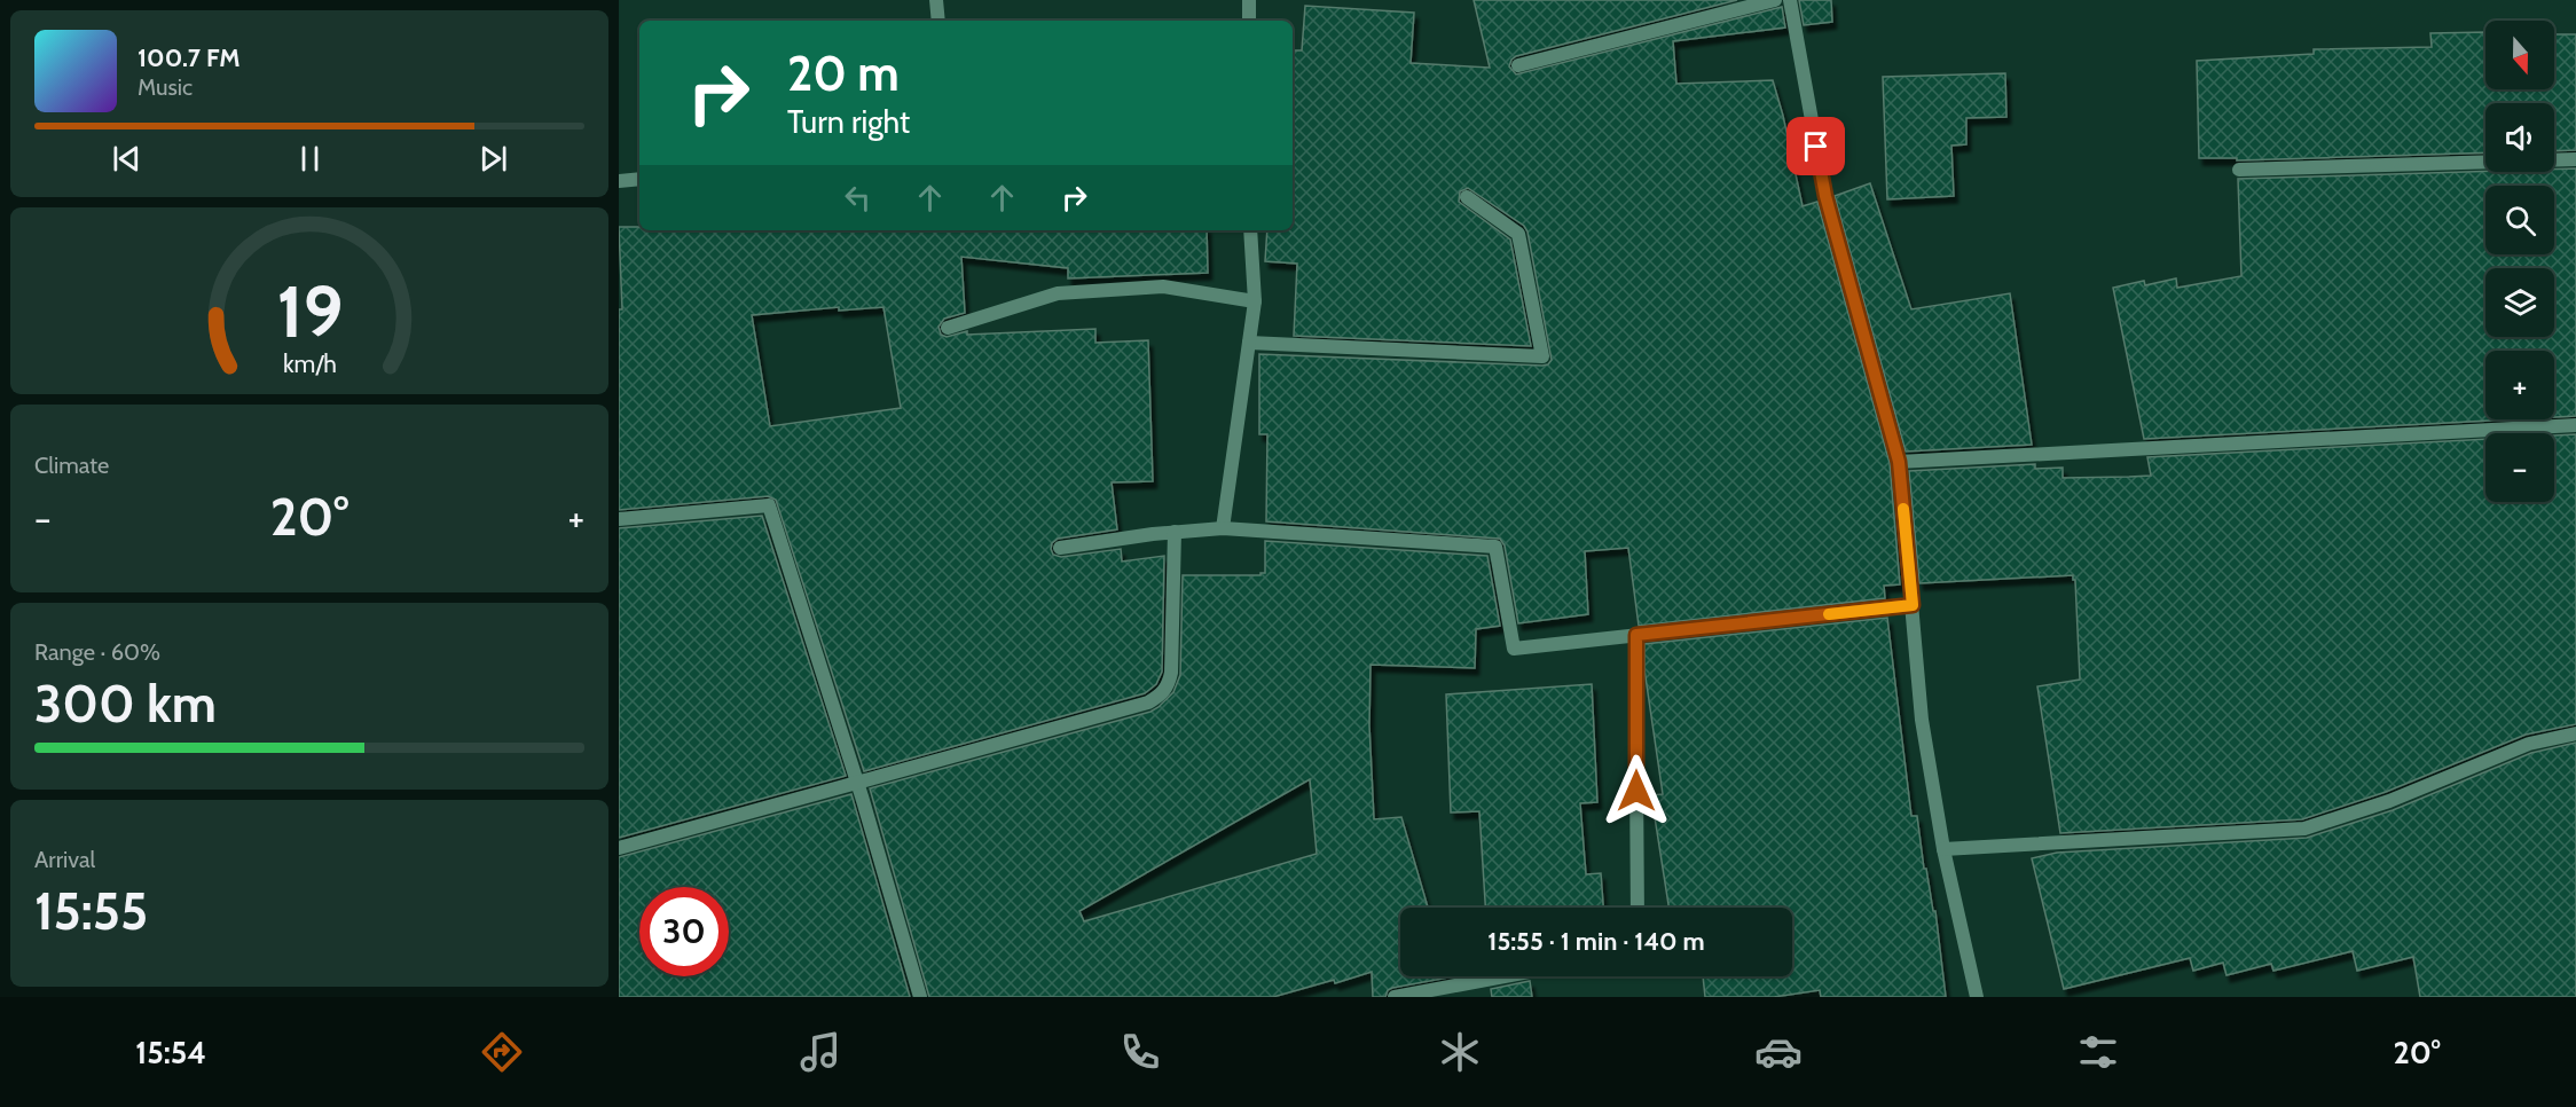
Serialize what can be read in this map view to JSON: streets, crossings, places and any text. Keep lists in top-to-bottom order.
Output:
{
  "north": "bottom",
  "page": {
    "map_buttons": ["+", "−"],
    "turn": ["20 m", "Turn right"],
    "song": ["100.7 FM", "Music"],
    "tile": [
      "Climate",
      ["Range · 60%", "300 km"],
      ["Arrival", "15:55"]
    ],
    "heat": ["−", "20°", "+"],
    "limit": "30",
    "trip": "15:55 · 1 min · 140 m",
    "tabs": ["15:54", "20°"],
    "gauge": ["19", "km/h"]
  }
}
